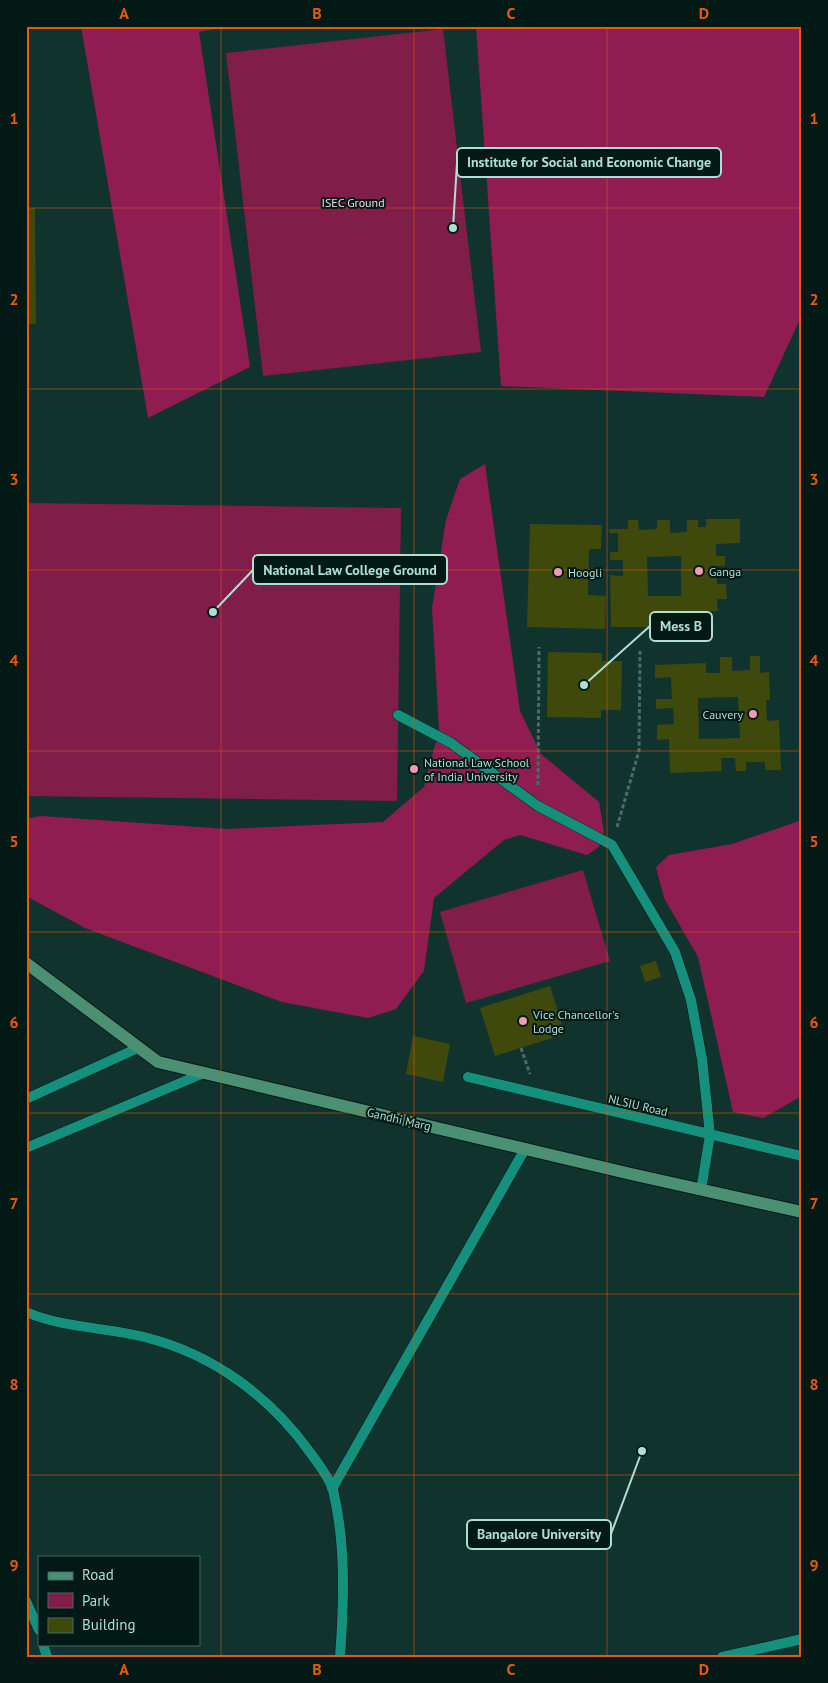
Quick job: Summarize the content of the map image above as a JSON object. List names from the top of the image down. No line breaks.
{"streets":{"main road":["Gandhi Marg"],"lane":["NLSIU Road"]},"parks":["ISEC Ground"],"places":["Institute for Social and Economic Change","Ganga","Hoogli","National Law College Ground","Mess B","Cauvery","National Law School of India University","Vice Chancellor's Lodge","Bangalore University"],"legend":["Road","Park","Building"],"grid":{"columns":["A","B","C","D"],"rows":["1","2","3","4","5","6","7","8","9"]}}
